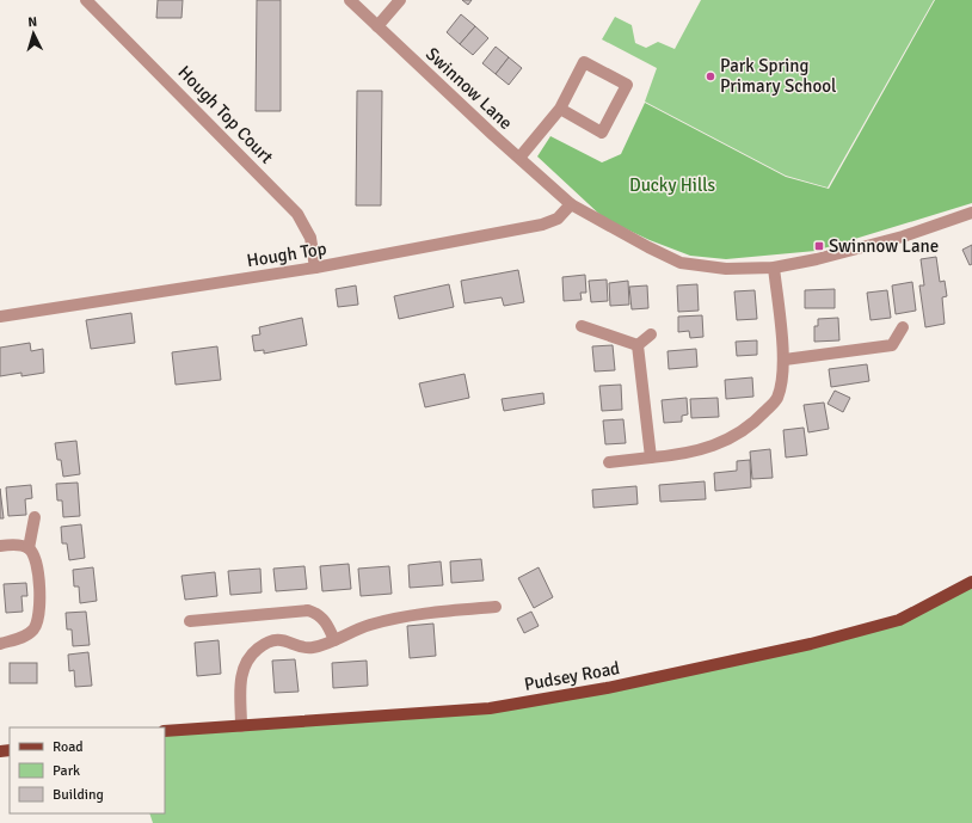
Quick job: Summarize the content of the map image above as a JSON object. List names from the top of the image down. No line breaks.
{"streets":{"main road":["Pudsey Road"],"street":["Swinnow Lane","Hough Top Court","Hough Top"]},"crossings":[["Swinnow Lane","Hough Top"],["Hough Top Court","Hough Top"]],"parks":["Ducky Hills"],"places":{"other":["Park Spring Primary School"],"transit":["Swinnow Lane"]},"legend":["Road","Park","Building"],"north":"top"}
